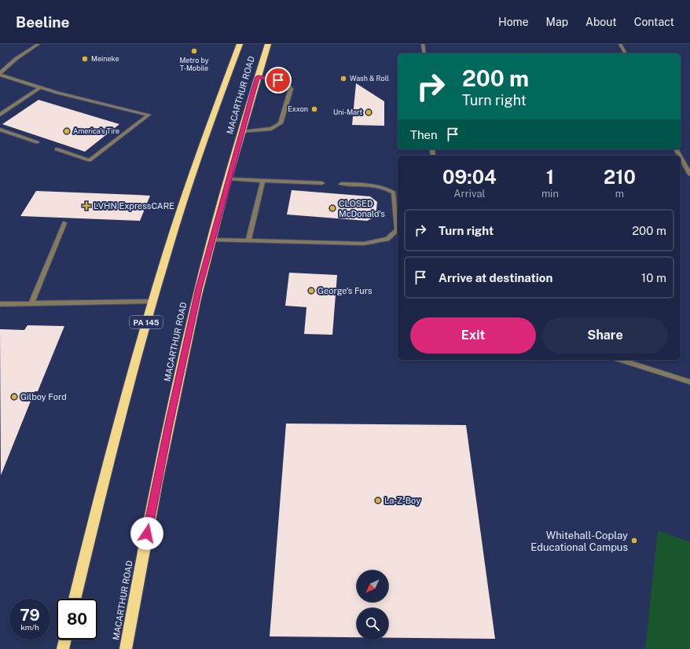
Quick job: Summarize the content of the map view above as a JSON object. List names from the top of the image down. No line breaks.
{"streets":{"highway":["MACARTHUR ROAD","PA 145"]},"places":{"other":["Metro by T-Mobile","Meineke","Wash & Roll","Exxon","Uni-Mart","America’s Tire","CLOSED McDonald's","George's Furs","Gilboy Ford","La-Z-Boy","Whitehall-Coplay Educational Campus"],"health":["LVHN ExpressCARE"]},"north":"bottom left","page":{"header":"Beeline","nav":["Home","Map","About","Contact"],"turn":["200 m","Turn right"],"then":"Then","eta":["09:04","Arrival","1","min","210","m"],"list":[{"name":"Turn right","value":"200 m"},{"name":"Arrive at destination","value":"10 m"}],"buttons":["Exit","Share"],"speed":"79 km/h","limit":"80"}}
